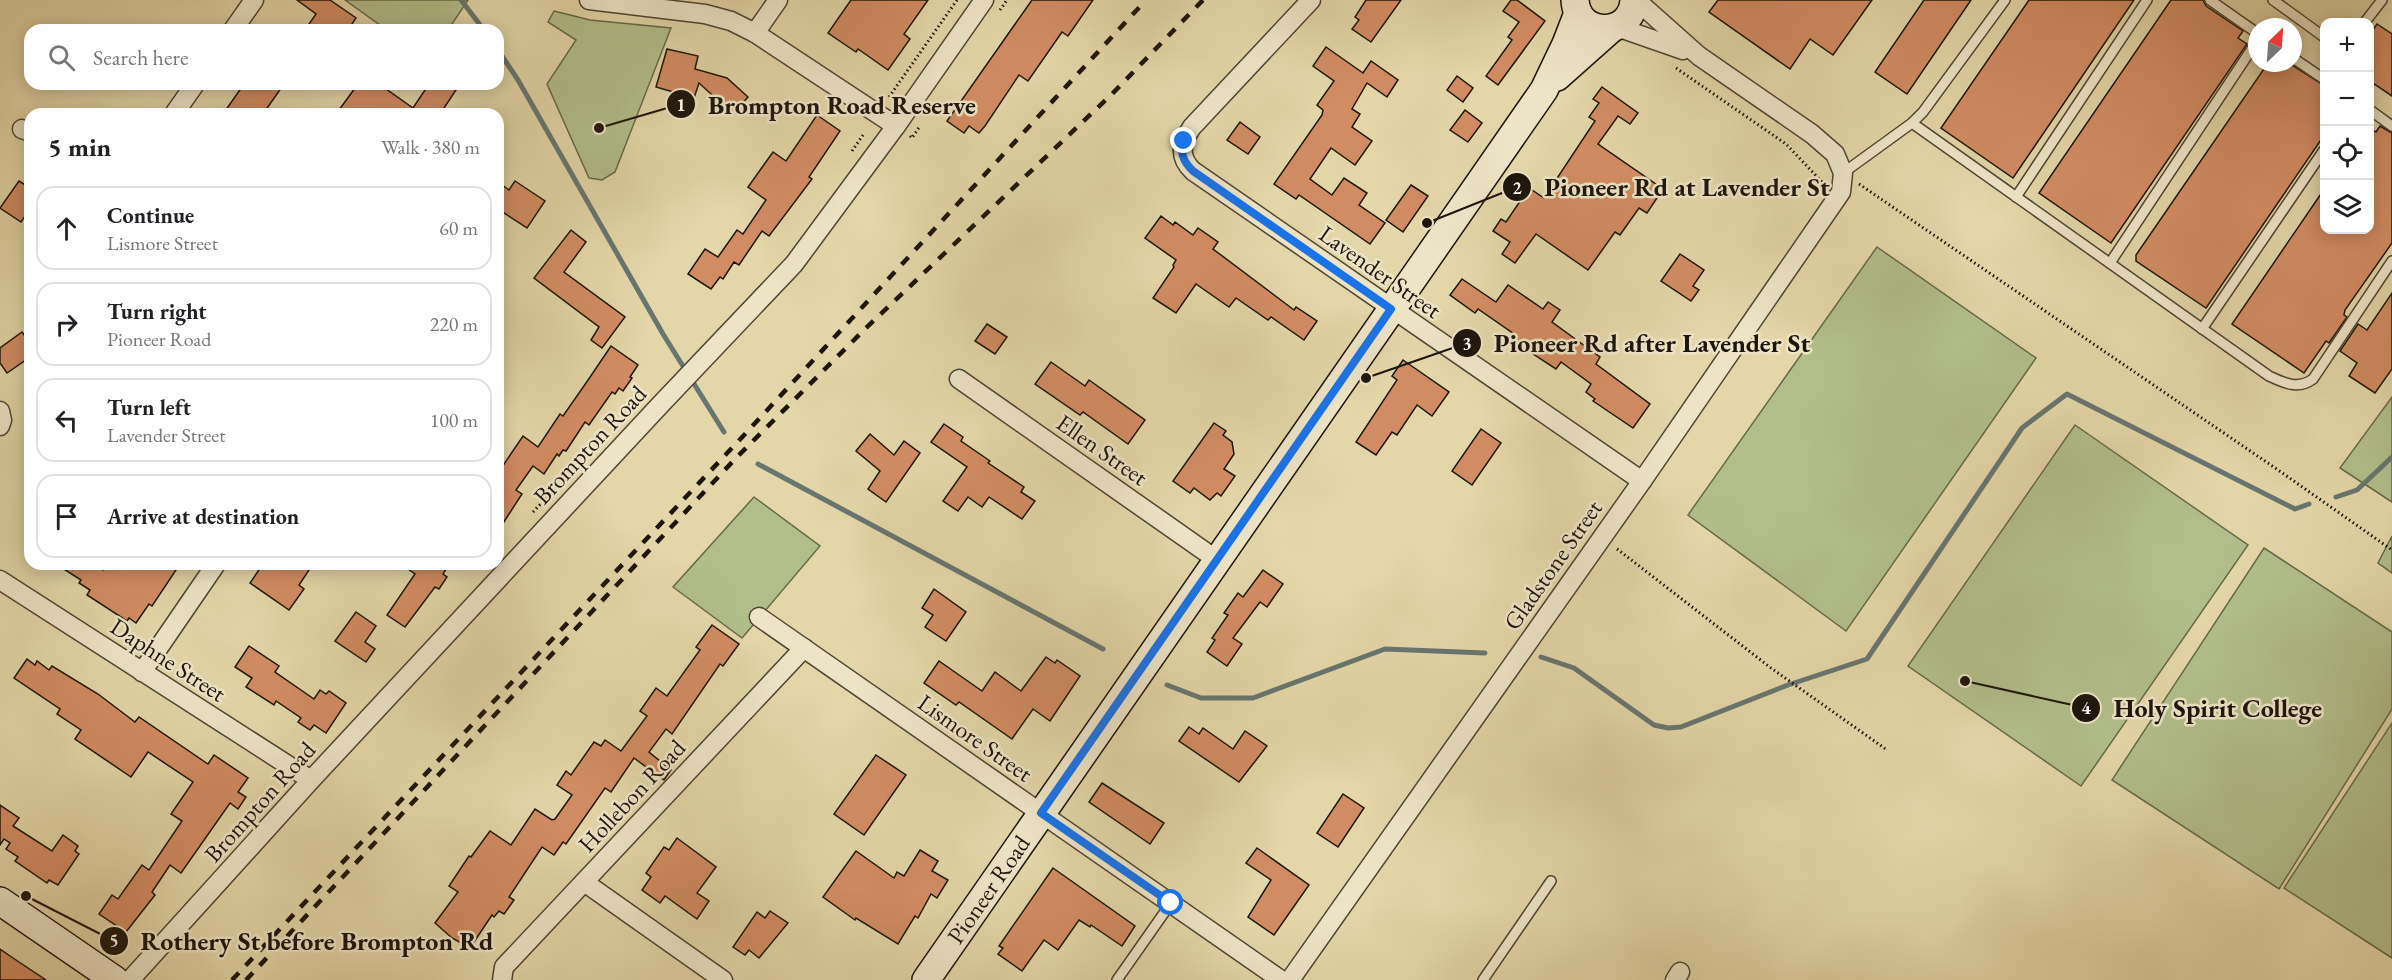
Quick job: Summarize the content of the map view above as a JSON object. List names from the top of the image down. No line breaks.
{"streets":{"main road":["Pioneer Road"],"street":["Lavender Street","Brompton Road","Ellen Street","Gladstone Street","Daphne Street","Lismore Street","Hollebon Road"]},"crossings":[["Lavender Street","Gladstone Street"],["Lavender Street","Pioneer Road"],["Brompton Road","Daphne Street"],["Ellen Street","Pioneer Road"],["Lismore Street","Hollebon Road"],["Lismore Street","Pioneer Road"]],"places":["Brompton Road Reserve","Pioneer Rd at Lavender St","Pioneer Rd after Lavender St","Holy Spirit College","Rothery St before Brompton Rd"],"north":"top right","page":{"map_buttons":["+","−"],"search":"Search here","heading":["5 min","Walk · 380 m"],"list":[["Continue","Lismore Street","60 m"],["Turn right","Pioneer Road","220 m"],["Turn left","Lavender Street","100 m"],"Arrive at destination"]}}
